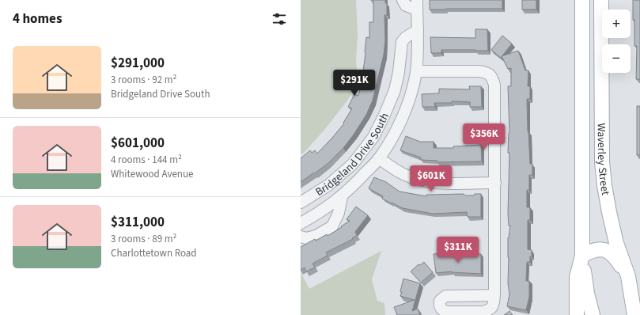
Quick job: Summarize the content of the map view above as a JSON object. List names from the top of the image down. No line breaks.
{"streets":{"main road":["Waverley Street"],"street":["Bridgeland Drive South"]},"page":{"heading":"4 homes","map_buttons":["+","−"],"list":[{"name":"$291,000","note":"3 rooms · 92 m² · Bridgeland Drive South"},{"name":"$601,000","note":"4 rooms · 144 m² · Whitewood Avenue"},{"name":"$311,000","note":"3 rooms · 89 m² · Charlottetown Road"}],"price":["$291K","$356K","$601K","$311K"]}}
